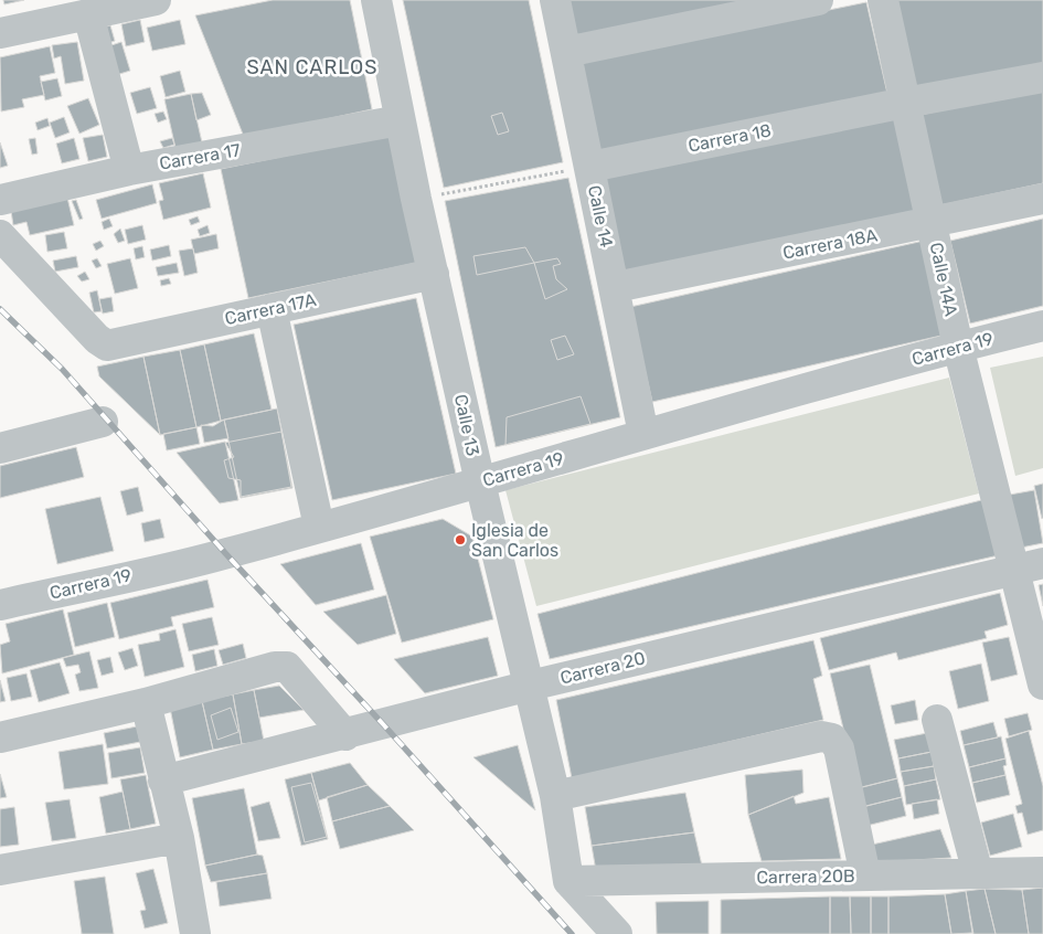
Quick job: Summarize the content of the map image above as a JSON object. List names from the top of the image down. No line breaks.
{"streets":{"street":["Carrera 18","Carrera 17","Calle 14","Carrera 18A","Calle 14A","Carrera 17A","Carrera 19","Calle 13","Carrera 20","Carrera 20B"]},"crossings":[["Carrera 18","Calle 14"],["Carrera 18","Calle 14A"],["Carrera 17","Calle 13"],["Calle 14","Carrera 18A"],["Calle 14","Carrera 19"],["Carrera 18A","Calle 14A"],["Calle 14A","Carrera 19"],["Calle 14A","Carrera 20"],["Carrera 17A","Calle 13"],["Carrera 19","Calle 13"],["Calle 13","Carrera 20"],["Calle 13","Carrera 20B"]],"districts":["SAN CARLOS"],"places":["Iglesia de San Carlos"]}
